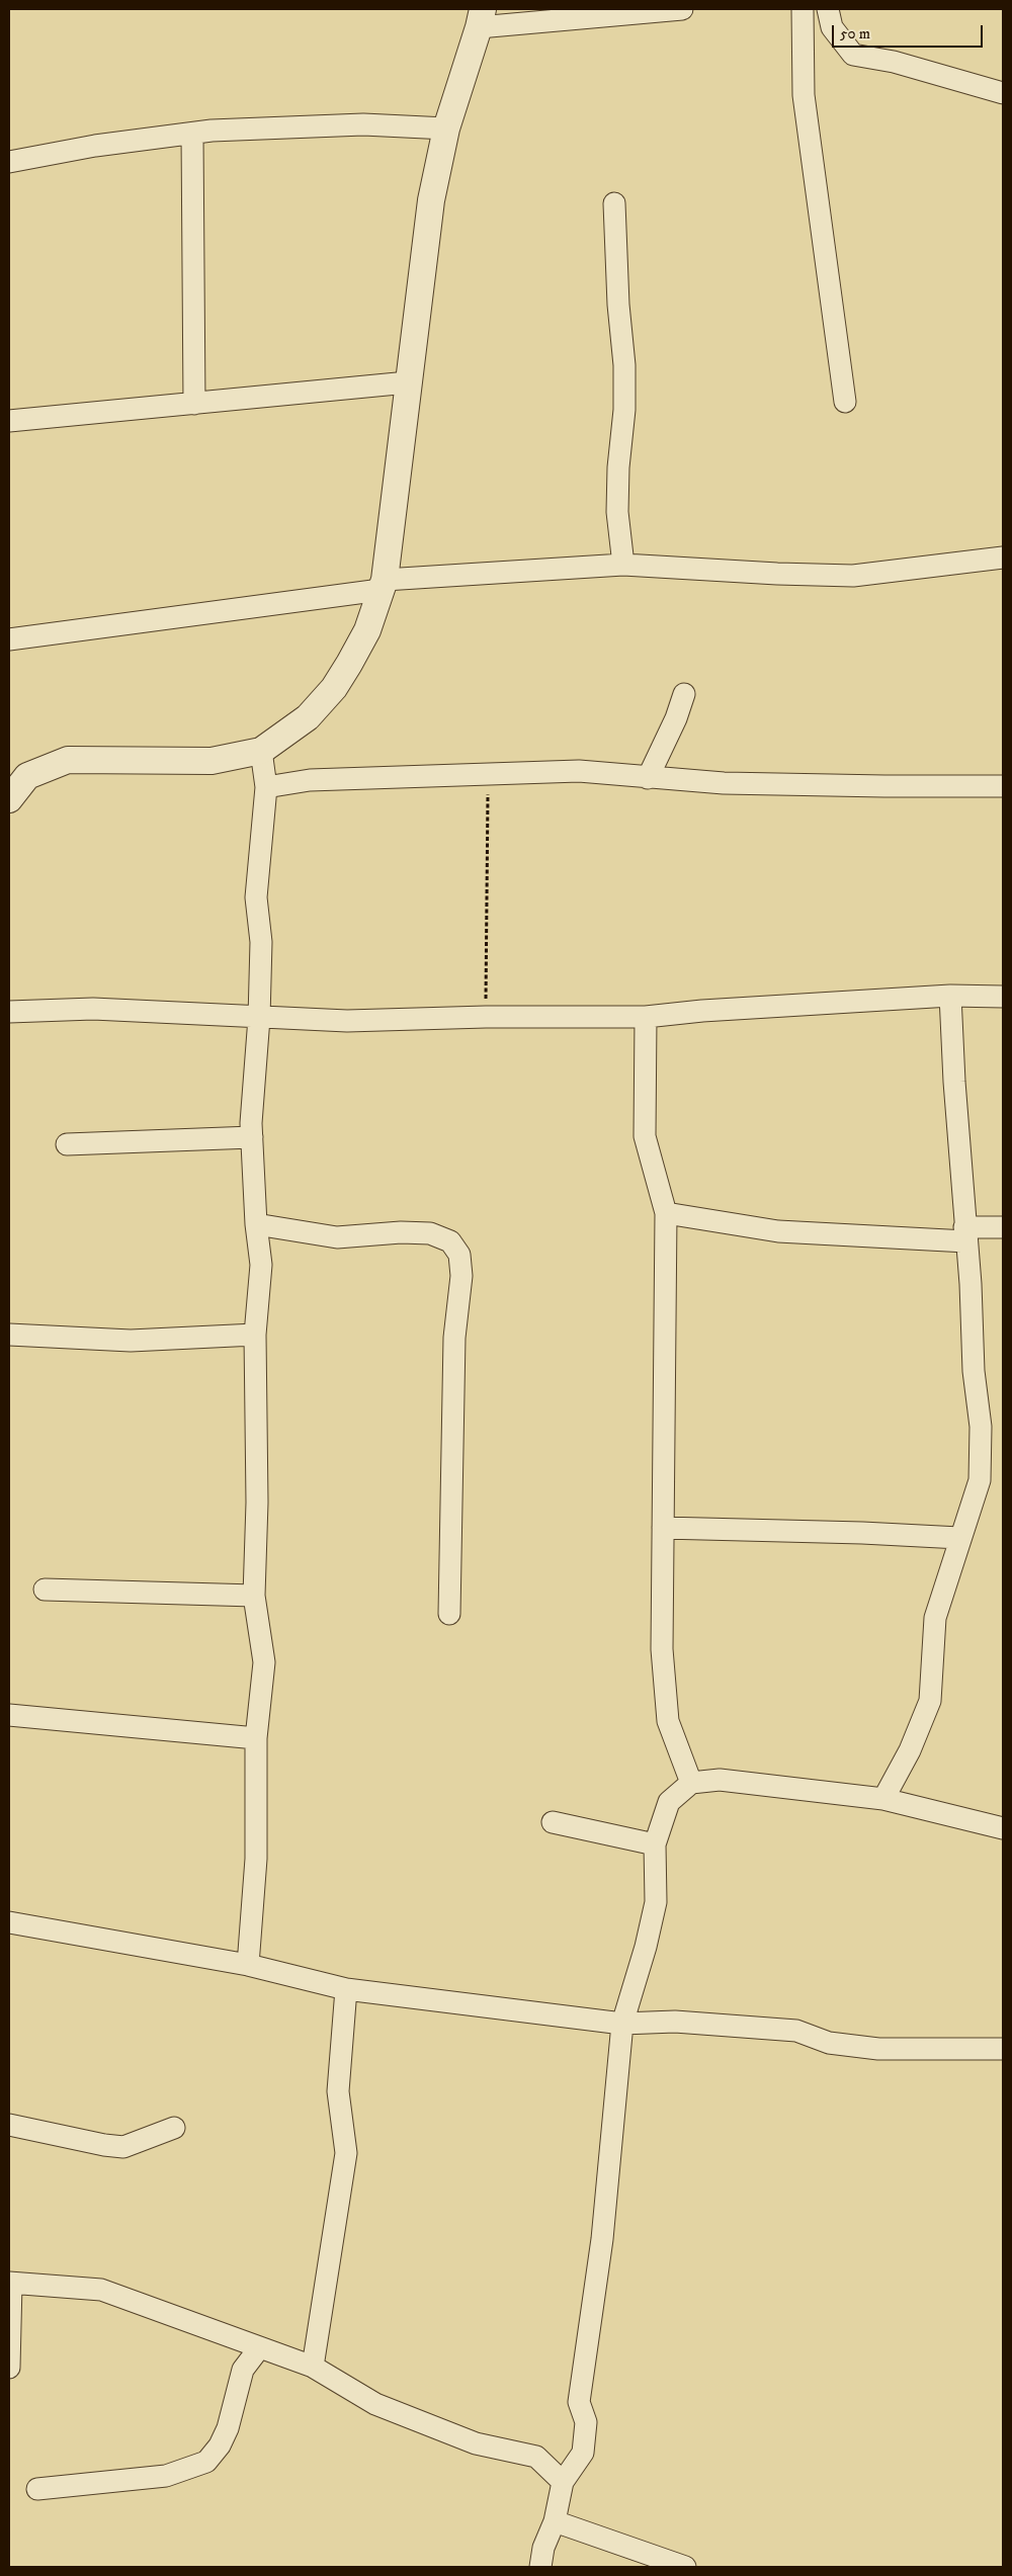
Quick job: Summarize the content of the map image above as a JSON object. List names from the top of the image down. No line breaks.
{"scale_bar":"50 m"}
